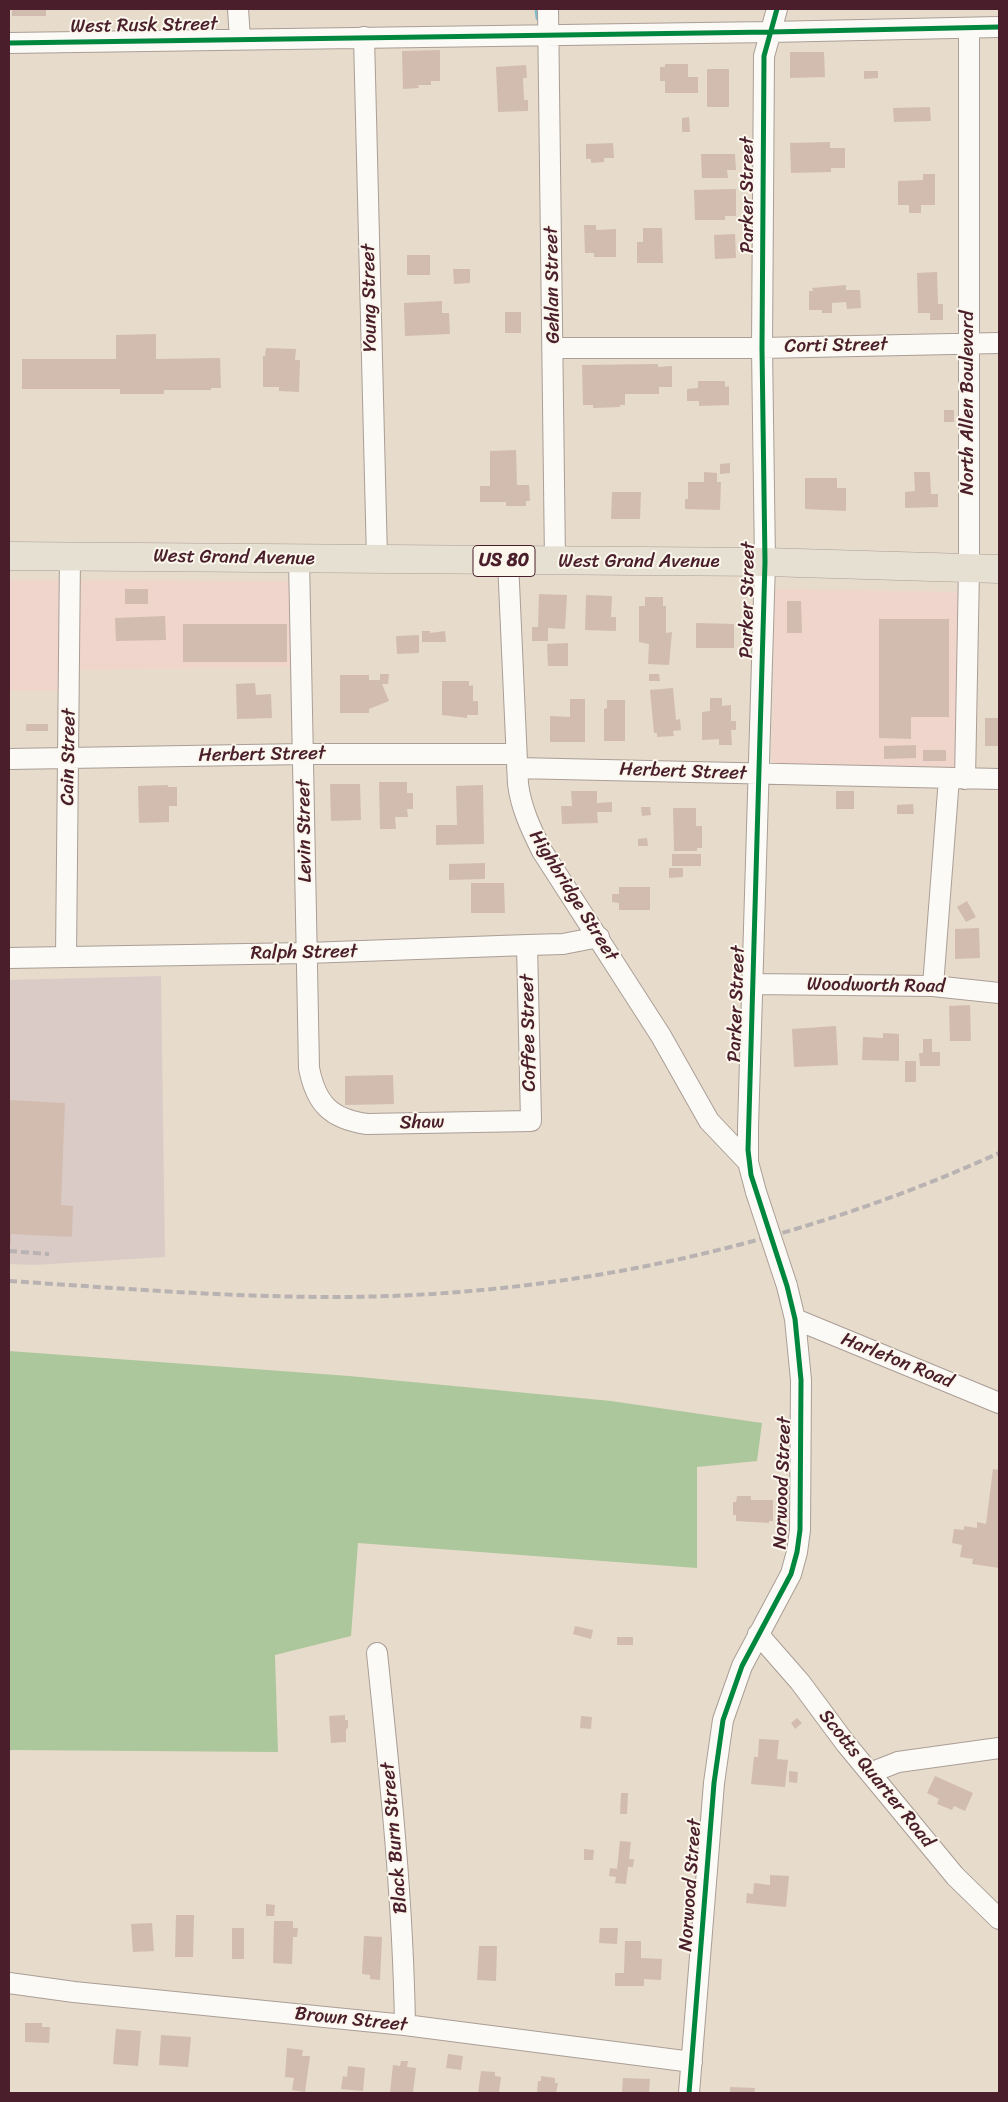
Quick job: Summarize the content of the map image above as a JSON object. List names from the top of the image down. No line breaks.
{"streets":{"highway":["West Grand Avenue","US 80"],"street":["West Rusk Street","Parker Street","Gehlan Street","Young Street","Corti Street","North Allen Boulevard","Herbert Street","Cain Street","Levin Street","Highbridge Street","Ralph Street","Woodworth Road","Coffee Street","Shaw","Harleton Road","Norwood Street","Scotts Quarter Road","Black Burn Street","Brown Street"]},"crossings":[["West Rusk Street","Parker Street"],["West Rusk Street","Gehlan Street"],["West Rusk Street","Young Street"],["West Rusk Street","North Allen Boulevard"],["Parker Street","Corti Street"],["Parker Street","West Grand Avenue"],["Parker Street","Herbert Street"],["Parker Street","Highbridge Street"],["Parker Street","Woodworth Road"],["Parker Street","Norwood Street"],["Gehlan Street","Corti Street"],["Gehlan Street","West Grand Avenue"],["Young Street","West Grand Avenue"],["Corti Street","North Allen Boulevard"],["North Allen Boulevard","West Grand Avenue"],["North Allen Boulevard","Herbert Street"],["North Allen Boulevard","Woodworth Road"],["West Grand Avenue","Cain Street"],["West Grand Avenue","Levin Street"],["West Grand Avenue","Highbridge Street"],["Herbert Street","Cain Street"],["Herbert Street","Levin Street"],["Herbert Street","Highbridge Street"],["Cain Street","Ralph Street"],["Levin Street","Ralph Street"],["Levin Street","Shaw"],["Highbridge Street","Ralph Street"],["Ralph Street","Coffee Street"],["Coffee Street","Shaw"],["Harleton Road","Norwood Street"],["Norwood Street","Scotts Quarter Road"],["Norwood Street","Brown Street"],["Black Burn Street","Brown Street"]]}
